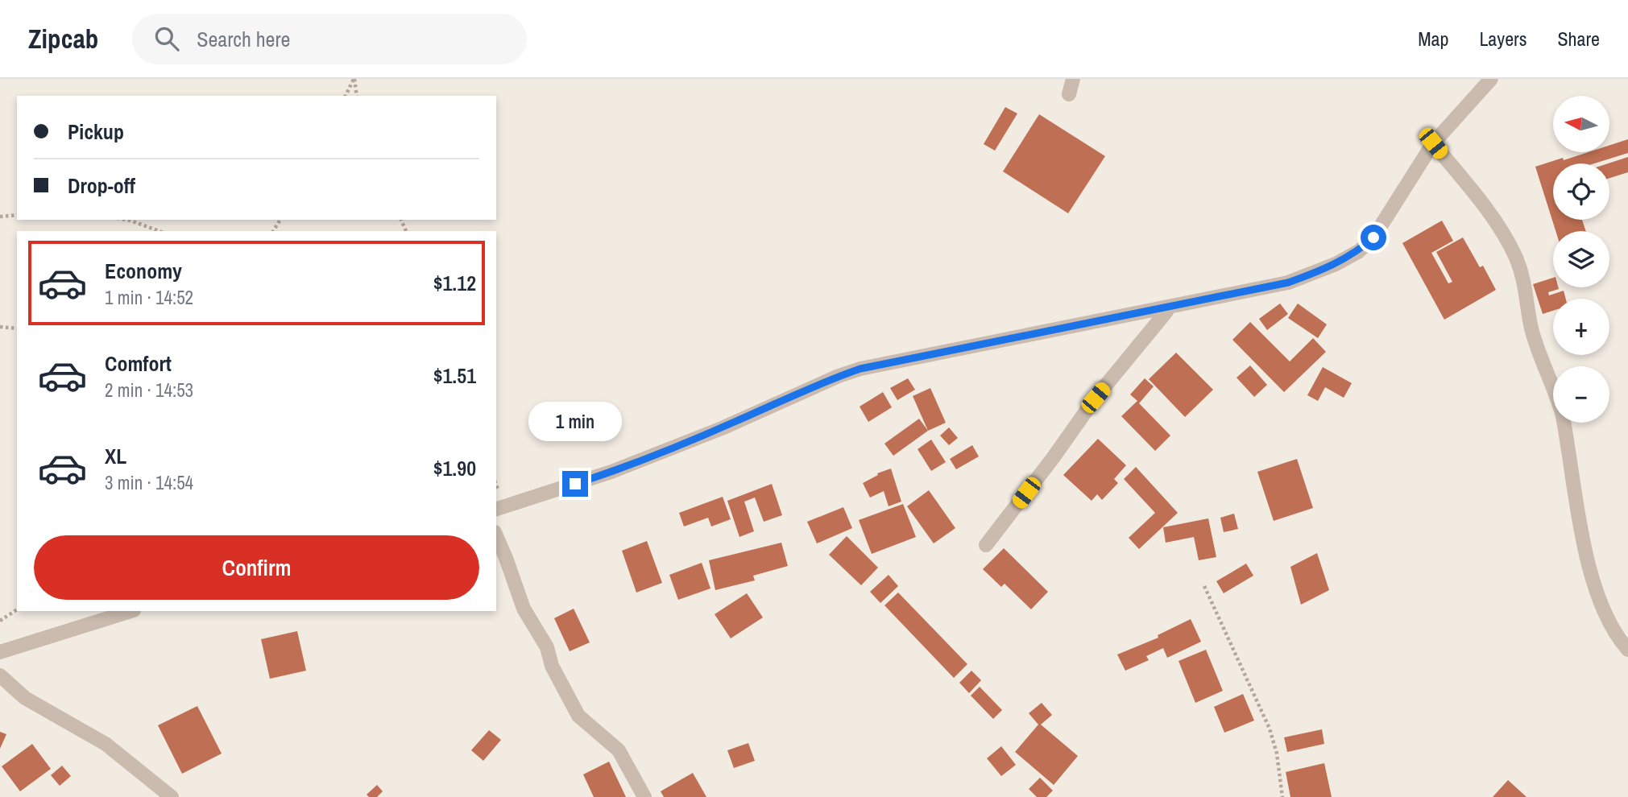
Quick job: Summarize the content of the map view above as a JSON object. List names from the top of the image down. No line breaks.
{"north":"left","page":{"header":"Zipcab","search":"Search here","nav":["Map","Layers","Share"],"map_buttons":["+","−"],"banner":["Pickup","Drop-off"],"list":[{"name":"Economy","note":"1 min · 14:52","value":"$1.12"},{"name":"Comfort","note":"2 min · 14:53","value":"$1.51"},{"name":"XL","note":"3 min · 14:54","value":"$1.90"}],"bubble":"1 min","buttons":"Confirm"}}
